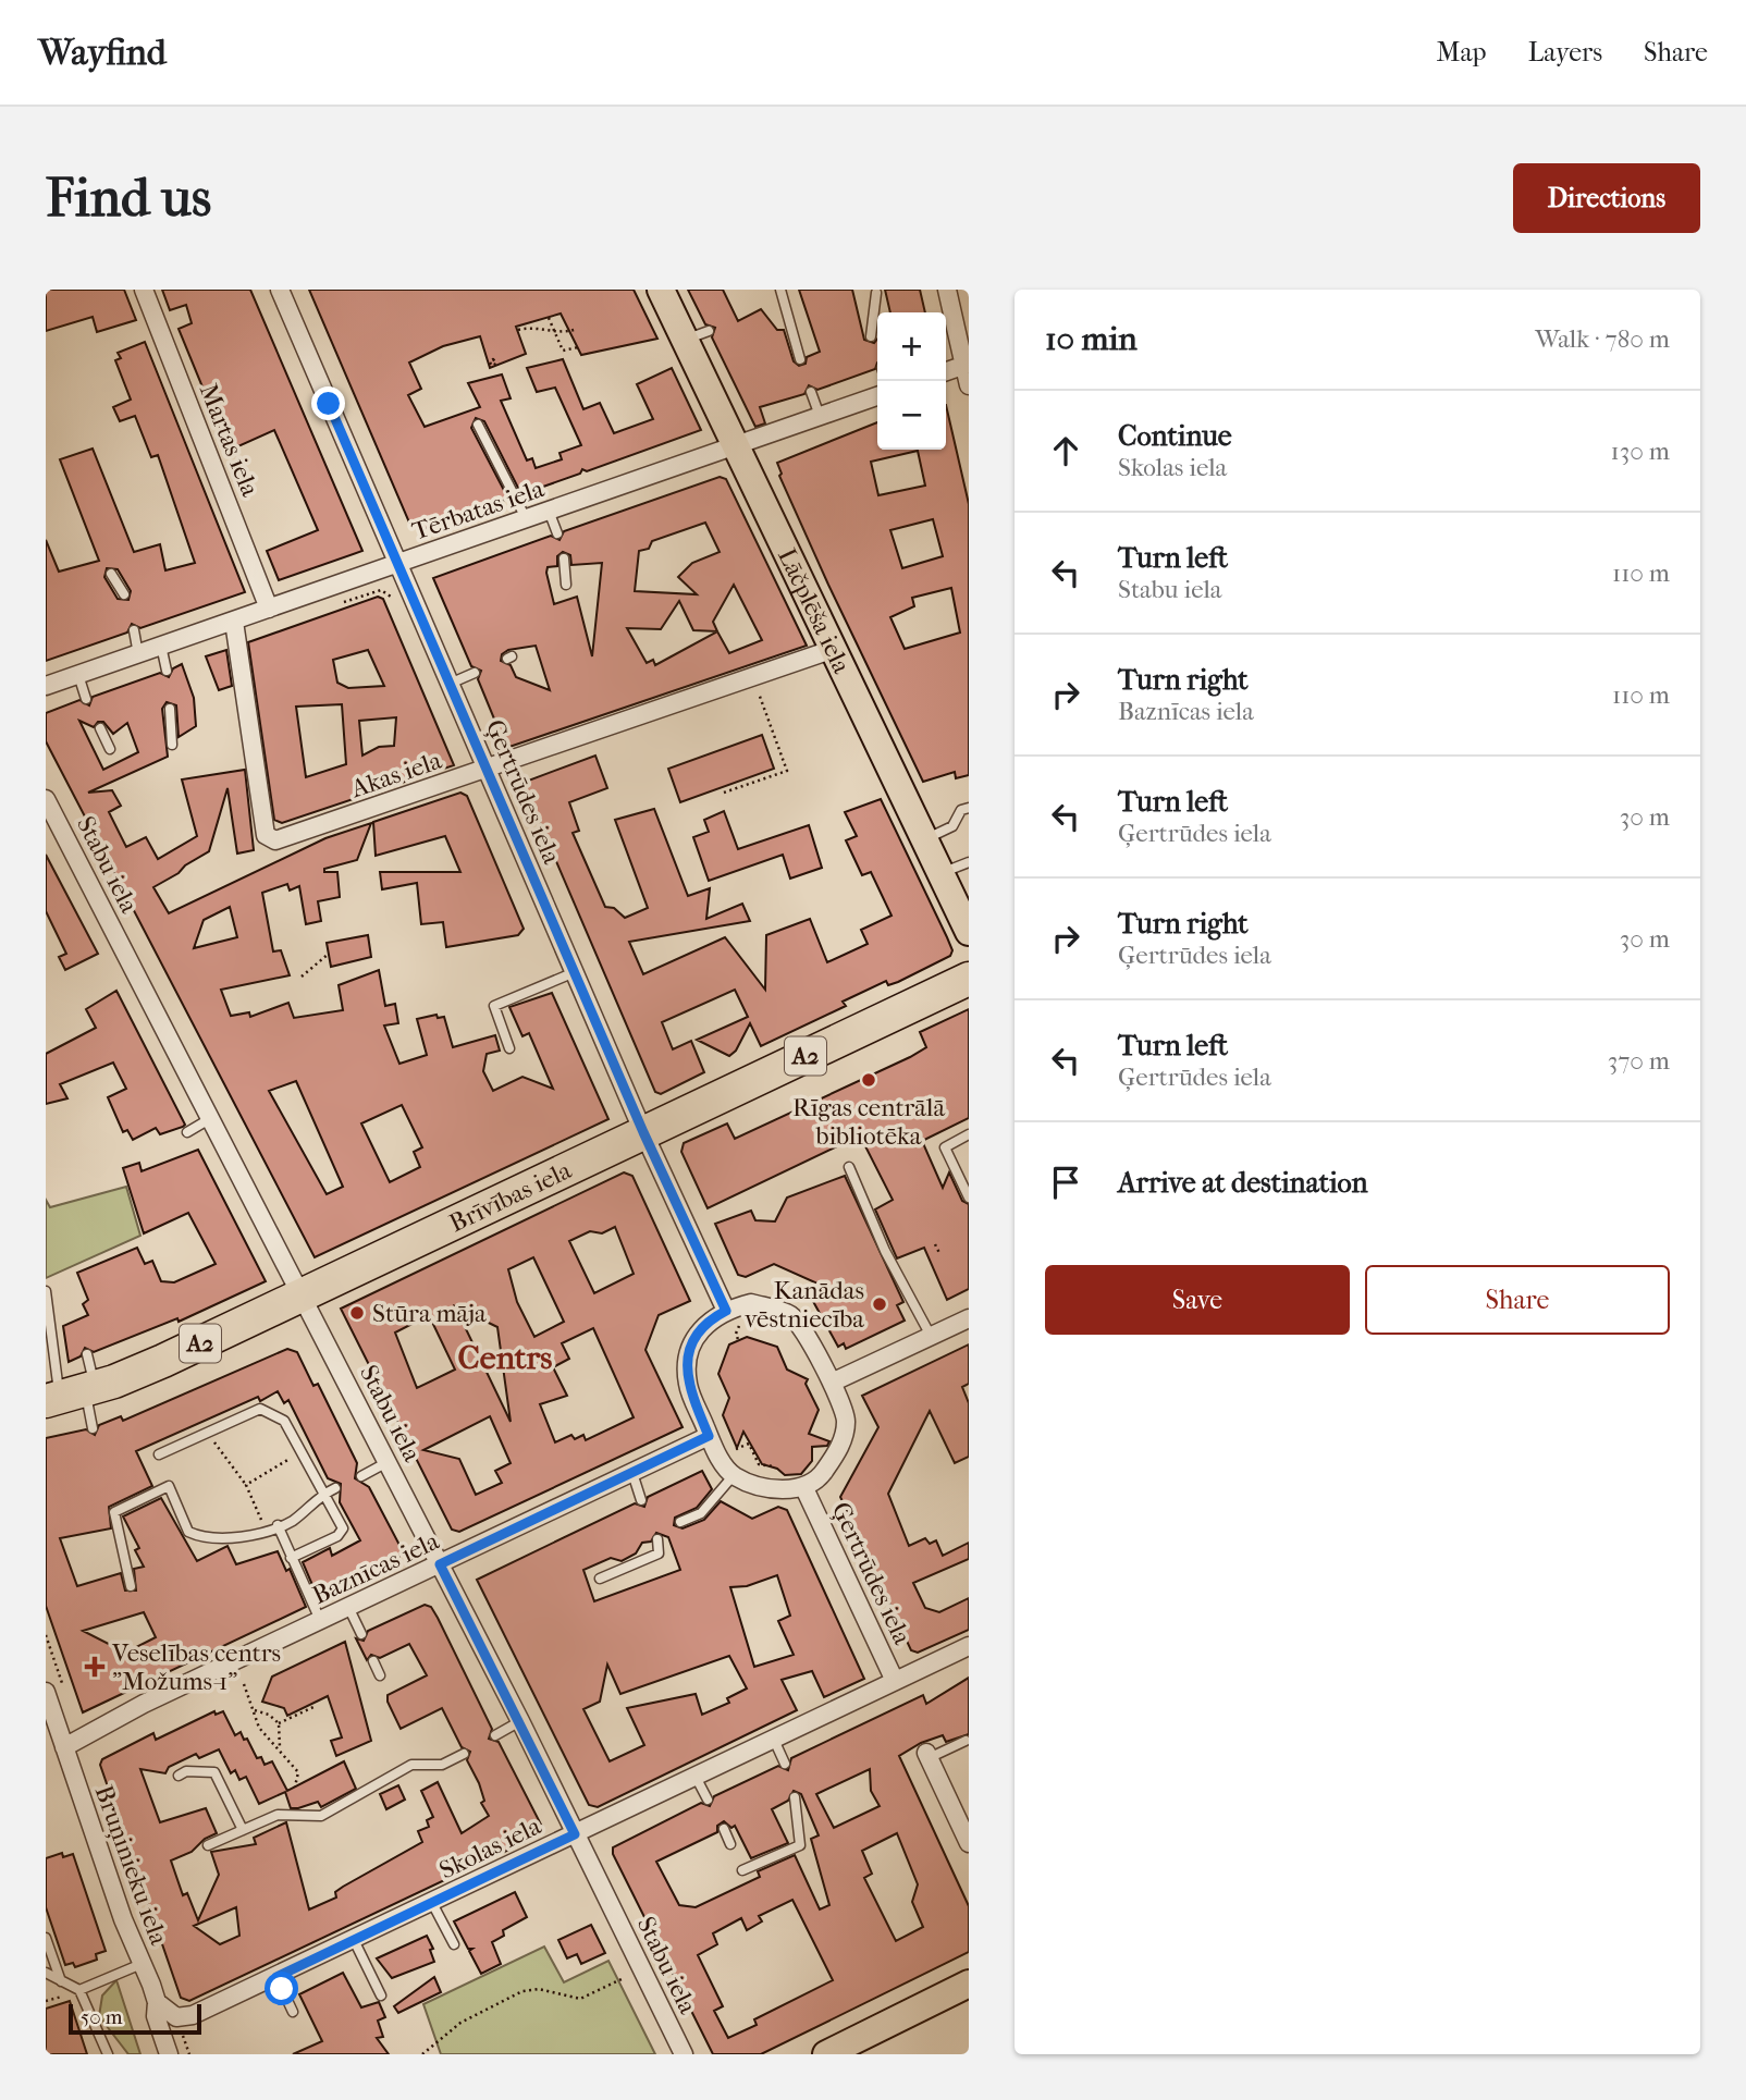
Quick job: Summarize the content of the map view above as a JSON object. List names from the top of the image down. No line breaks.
{"streets":{"highway":["A2","Brīvības iela"],"main road":["Lāčplēša iela"],"street":["Martas iela","Tērbatas iela","Akas iela","Ģertrūdes iela","Stabu iela","Baznīcas iela","Skolas iela","Bruņinieku iela"]},"crossings":[["Martas iela","Tērbatas iela"],["Tērbatas iela","Lāčplēša iela"],["Tērbatas iela","Akas iela"],["Tērbatas iela","Ģertrūdes iela"],["Lāčplēša iela","Akas iela"],["Akas iela","Ģertrūdes iela"],["Ģertrūdes iela","Brīvības iela"],["Ģertrūdes iela","Baznīcas iela"],["Ģertrūdes iela","Skolas iela"],["Stabu iela","Brīvības iela"],["Stabu iela","Baznīcas iela"],["Stabu iela","Skolas iela"],["Baznīcas iela","Bruņinieku iela"],["Skolas iela","Bruņinieku iela"]],"districts":["Centrs"],"places":{"other":["Rīgas centrālā bibliotēka","Kanādas vēstniecība","Stūra māja"],"health":["Veselības centrs \"Možums-1\""]},"scale_bar":"50 m","page":{"header":"Wayfind","nav":["Map","Layers","Share"],"buttons":["Directions",["Save","Share"]],"title":"Find us","heading":["10 min","Walk · 780 m"],"map_buttons":["+","−"],"list":[["Continue","Skolas iela","130 m"],["Turn left","Stabu iela","110 m"],["Turn right","Baznīcas iela","110 m"],["Turn left","Ģertrūdes iela","30 m"],["Turn right","Ģertrūdes iela","30 m"],["Turn left","Ģertrūdes iela","370 m"],"Arrive at destination"],"scale":"50 m"}}
